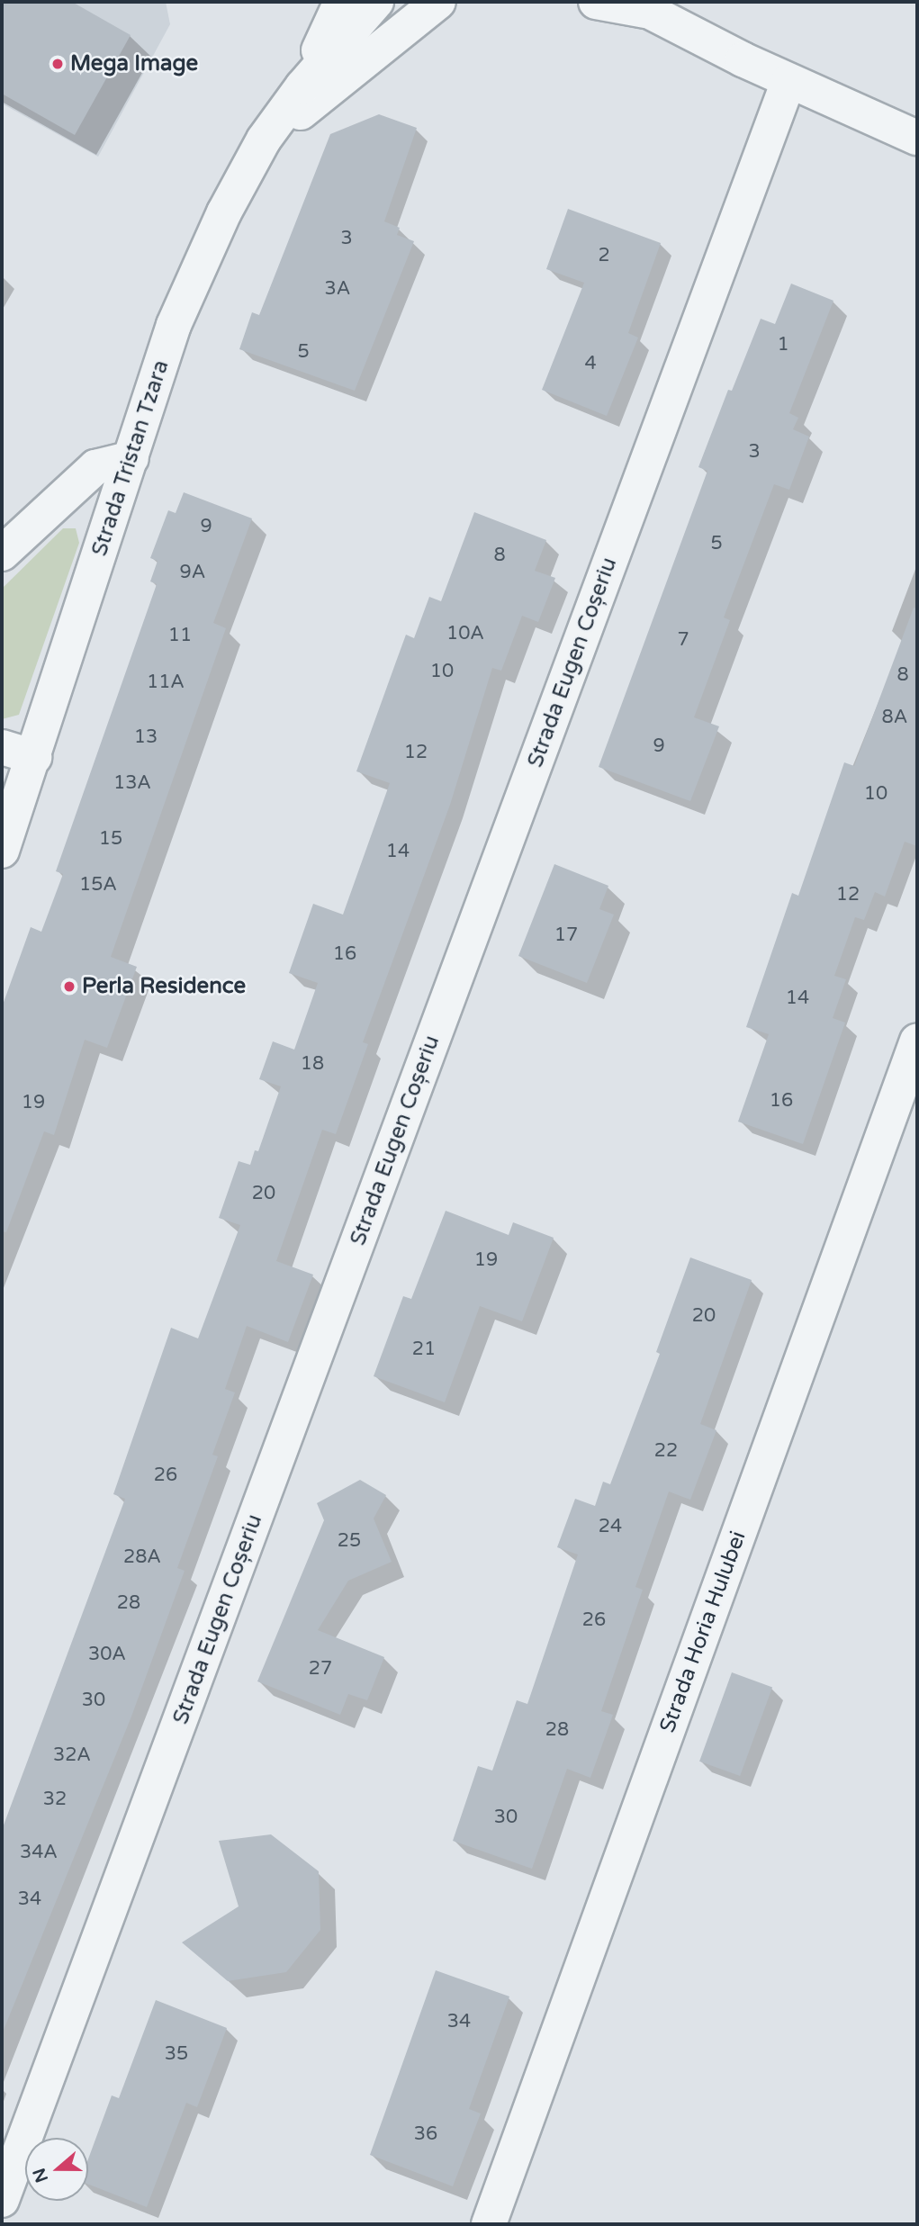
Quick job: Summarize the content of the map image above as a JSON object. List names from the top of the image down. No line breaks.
{"streets":{"street":["Strada Tristan Tzara","Strada Eugen Coșeriu","Strada Horia Hulubei"]},"places":["Mega Image","Perla Residence"],"house_numbers":["3","2","3A","1","5","4","3","9","5","8","9A","10A","11","7","10","8","11A","8A","13","9","12","13A","10","15","14","15A","12","17","16","14","18","16","19","20","19","20","21","22","26","24","25","28A","28","26","30A","27","30","28","32A","32","30","34A","34","34","35","36"],"north":"left"}
